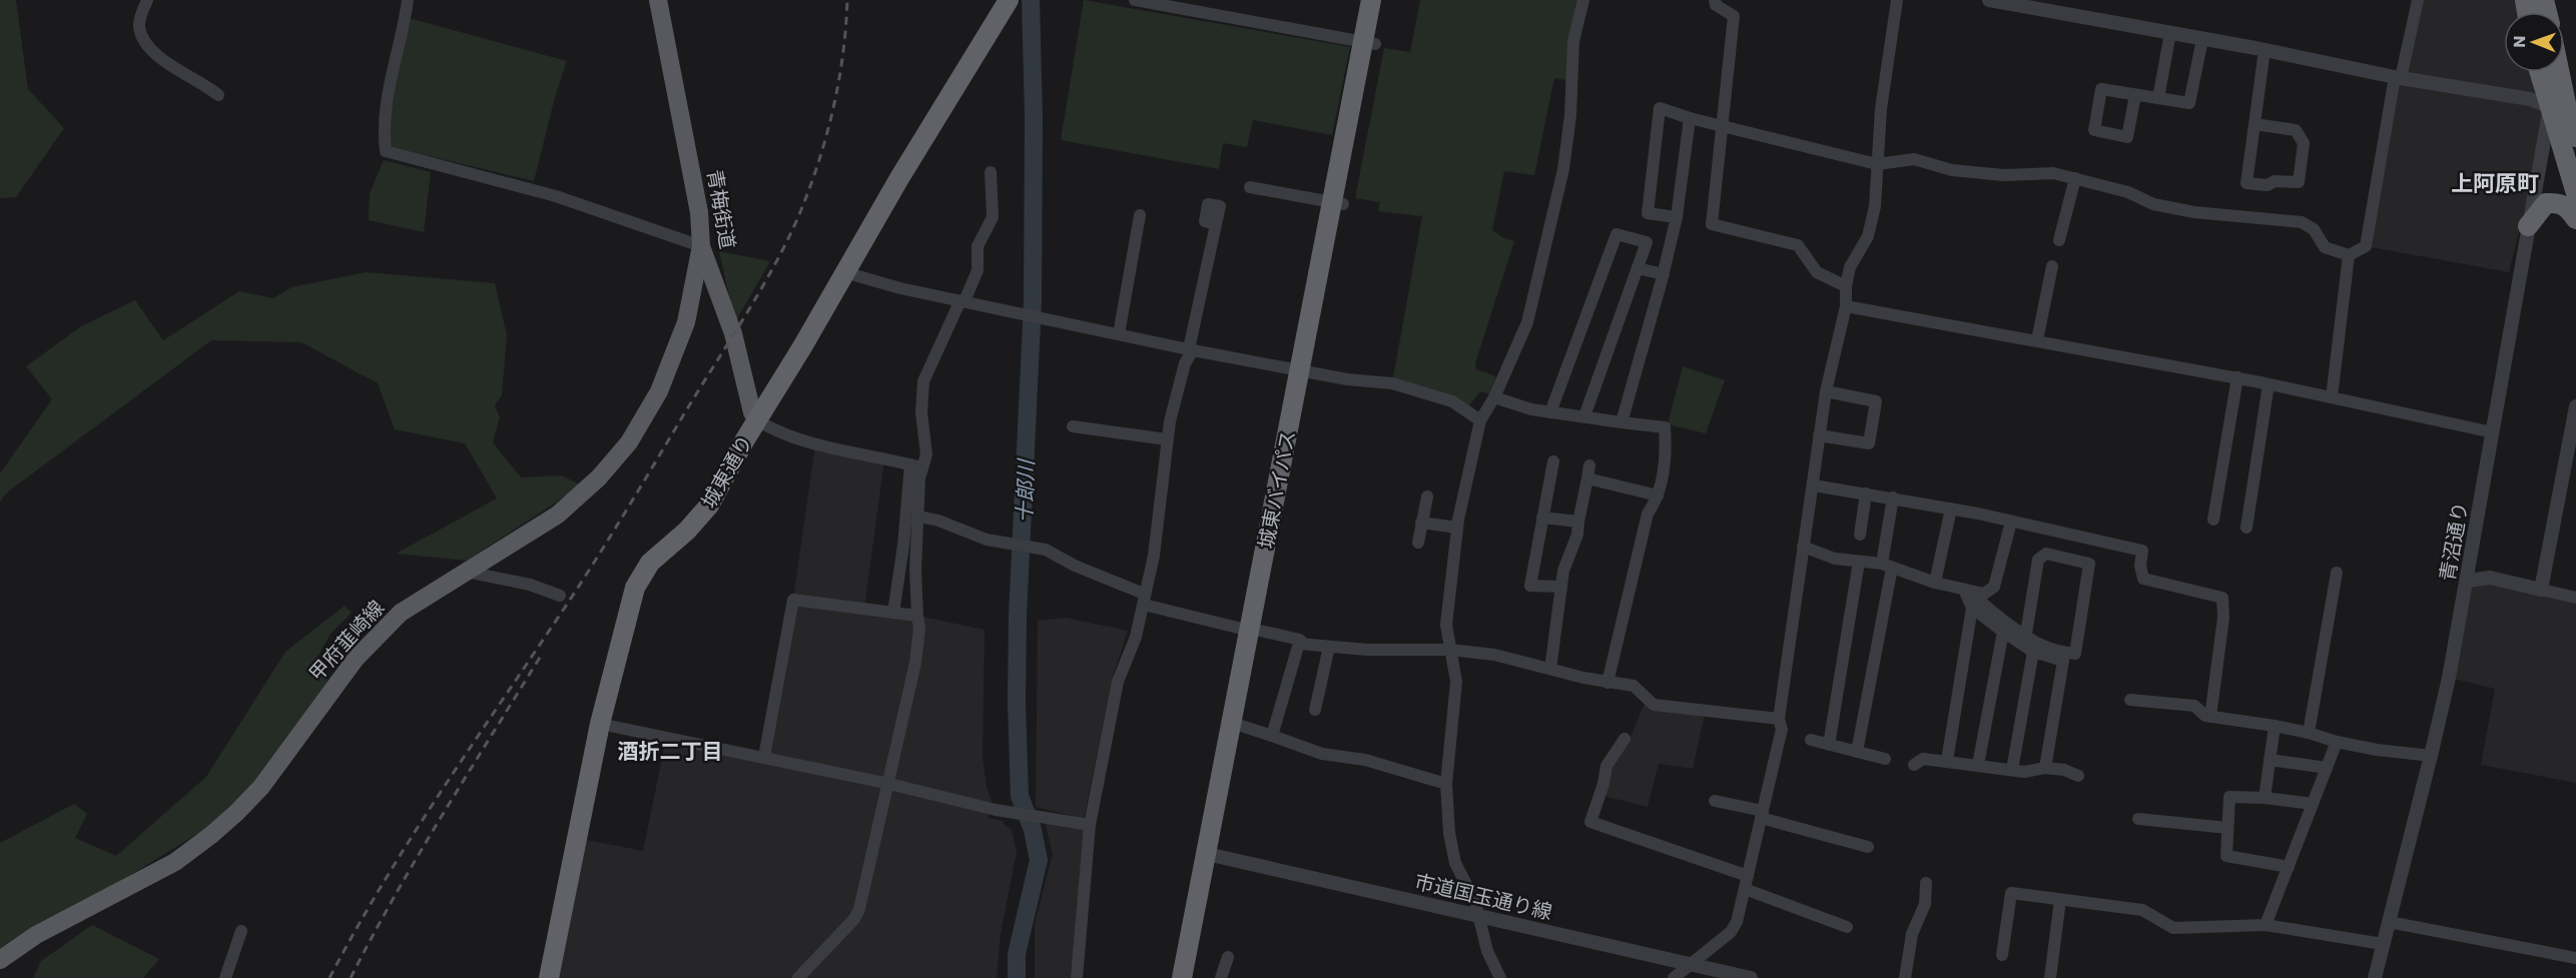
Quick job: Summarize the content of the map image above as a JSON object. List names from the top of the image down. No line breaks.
{"streets":{"highway":["城東通り","城東バイパス"],"main road":["青梅街道","甲府韮崎線"],"street":["青沼通り","市道国玉通り線"]},"crossings":[["青梅街道","城東通り"],["青梅街道","甲府韮崎線"],["城東バイパス","市道国玉通り線"]],"districts":["上阿原町","酒折二丁目"],"water":["十郎川"],"north":"left"}
